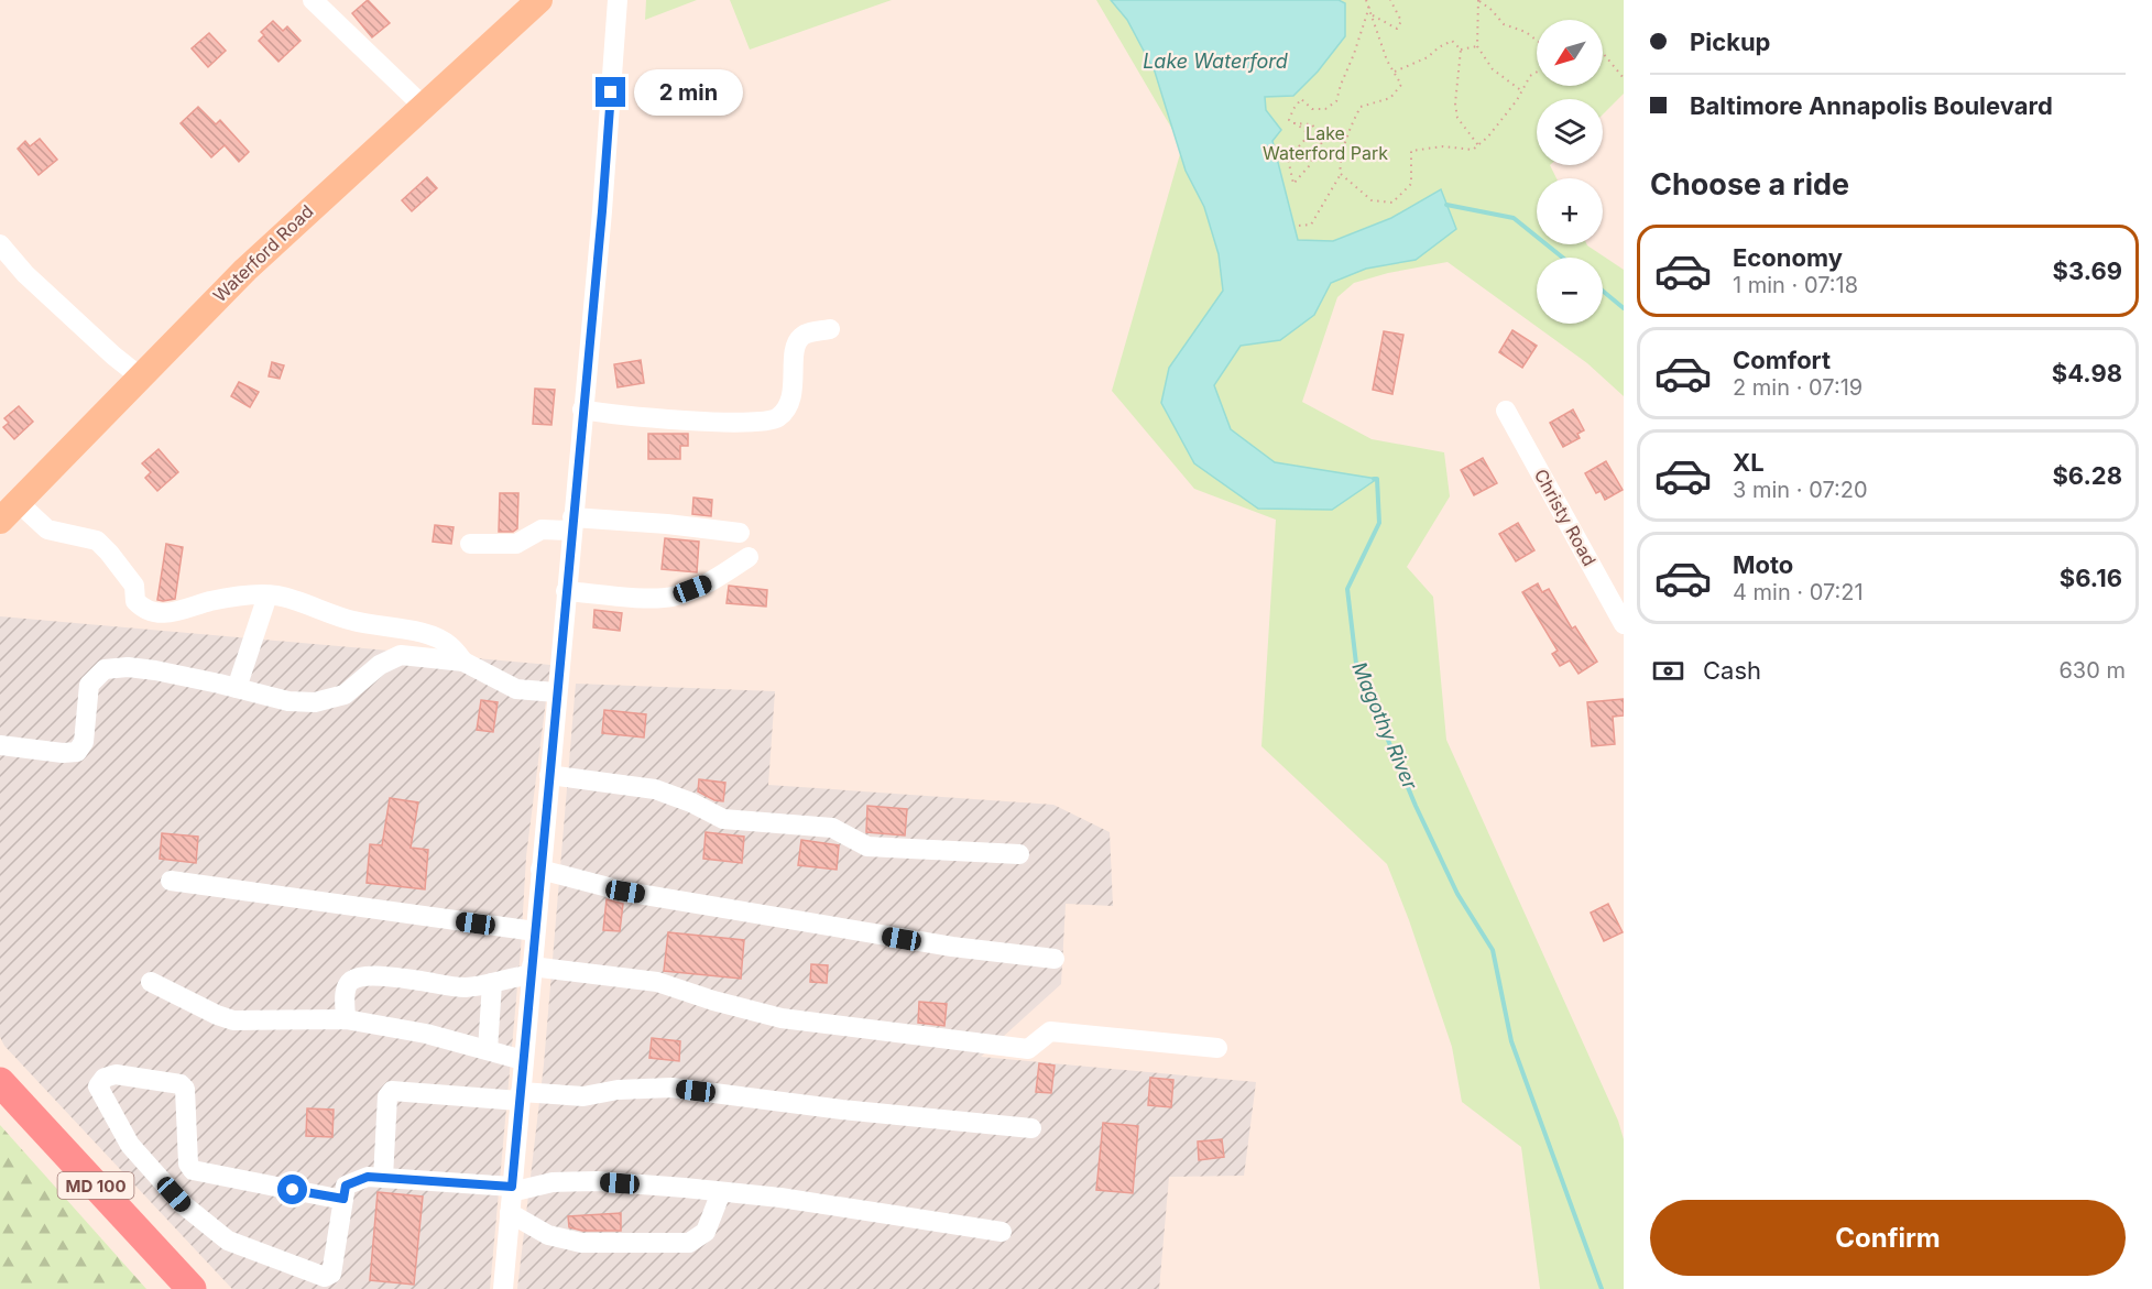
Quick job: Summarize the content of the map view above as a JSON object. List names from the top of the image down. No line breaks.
{"streets":{"highway":["MD 100"],"main road":["Waterford Road"],"street":["Christy Road"]},"water":["Lake Waterford","Magothy River"],"parks":["Lake Waterford Park"],"north":"bottom left","page":{"banner":["Pickup","Baltimore Annapolis Boulevard"],"map_buttons":["+","−"],"bubble":"2 min","heading":"Choose a ride","list":[{"name":"Economy","note":"1 min · 07:18","value":"$3.69"},{"name":"Comfort","note":"2 min · 07:19","value":"$4.98"},{"name":"XL","note":"3 min · 07:20","value":"$6.28"},{"name":"Moto","note":"4 min · 07:21","value":"$6.16"}],"pay":["Cash","630 m"],"buttons":"Confirm"}}
